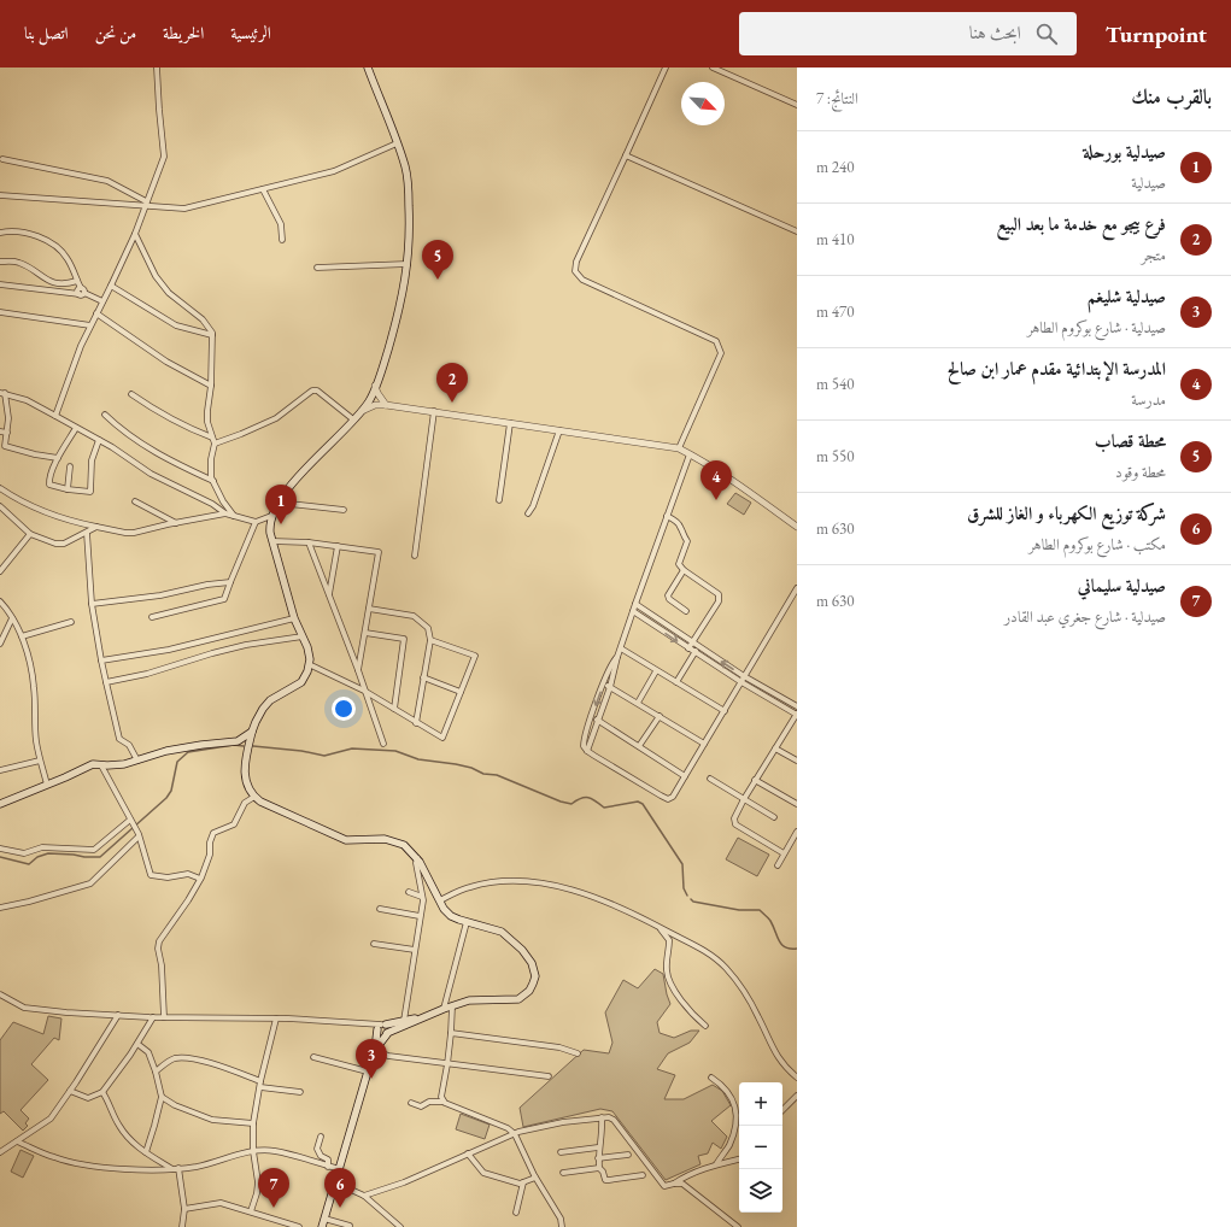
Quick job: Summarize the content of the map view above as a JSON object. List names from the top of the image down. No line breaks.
{"north":"bottom right","page":{"header":"Turnpoint","search":"ابحث هنا","nav":["الرئيسية","الخريطة","من نحن","اتصل بنا"],"heading":["بالقرب منك","النتائج: 7"],"list":[{"mark":"1","name":"صيدلية بورحلة","note":"صيدلية","value":"240 m"},{"mark":"2","name":"فرع بيجو مع خدمة ما بعد البيع","note":"متجر","value":"410 m"},{"mark":"3","name":"صيدلية شليغم","note":"صيدلية · شارع بوكروم الطاهر","value":"470 m"},{"mark":"4","name":"المدرسة الإبتدائية مقدم عمار ابن صالح","note":"مدرسة","value":"540 m"},{"mark":"5","name":"محطة قصاب","note":"محطة وقود","value":"550 m"},{"mark":"6","name":"شركة توزيع الكهرباء و الغاز للشرق","note":"مكتب · شارع بوكروم الطاهر","value":"630 m"},{"mark":"7","name":"صيدلية سليماني","note":"صيدلية · شارع جغري عبد القادر","value":"630 m"}],"pins":["5","2","4","1","3","6","7"],"map_buttons":["+","−"]}}
